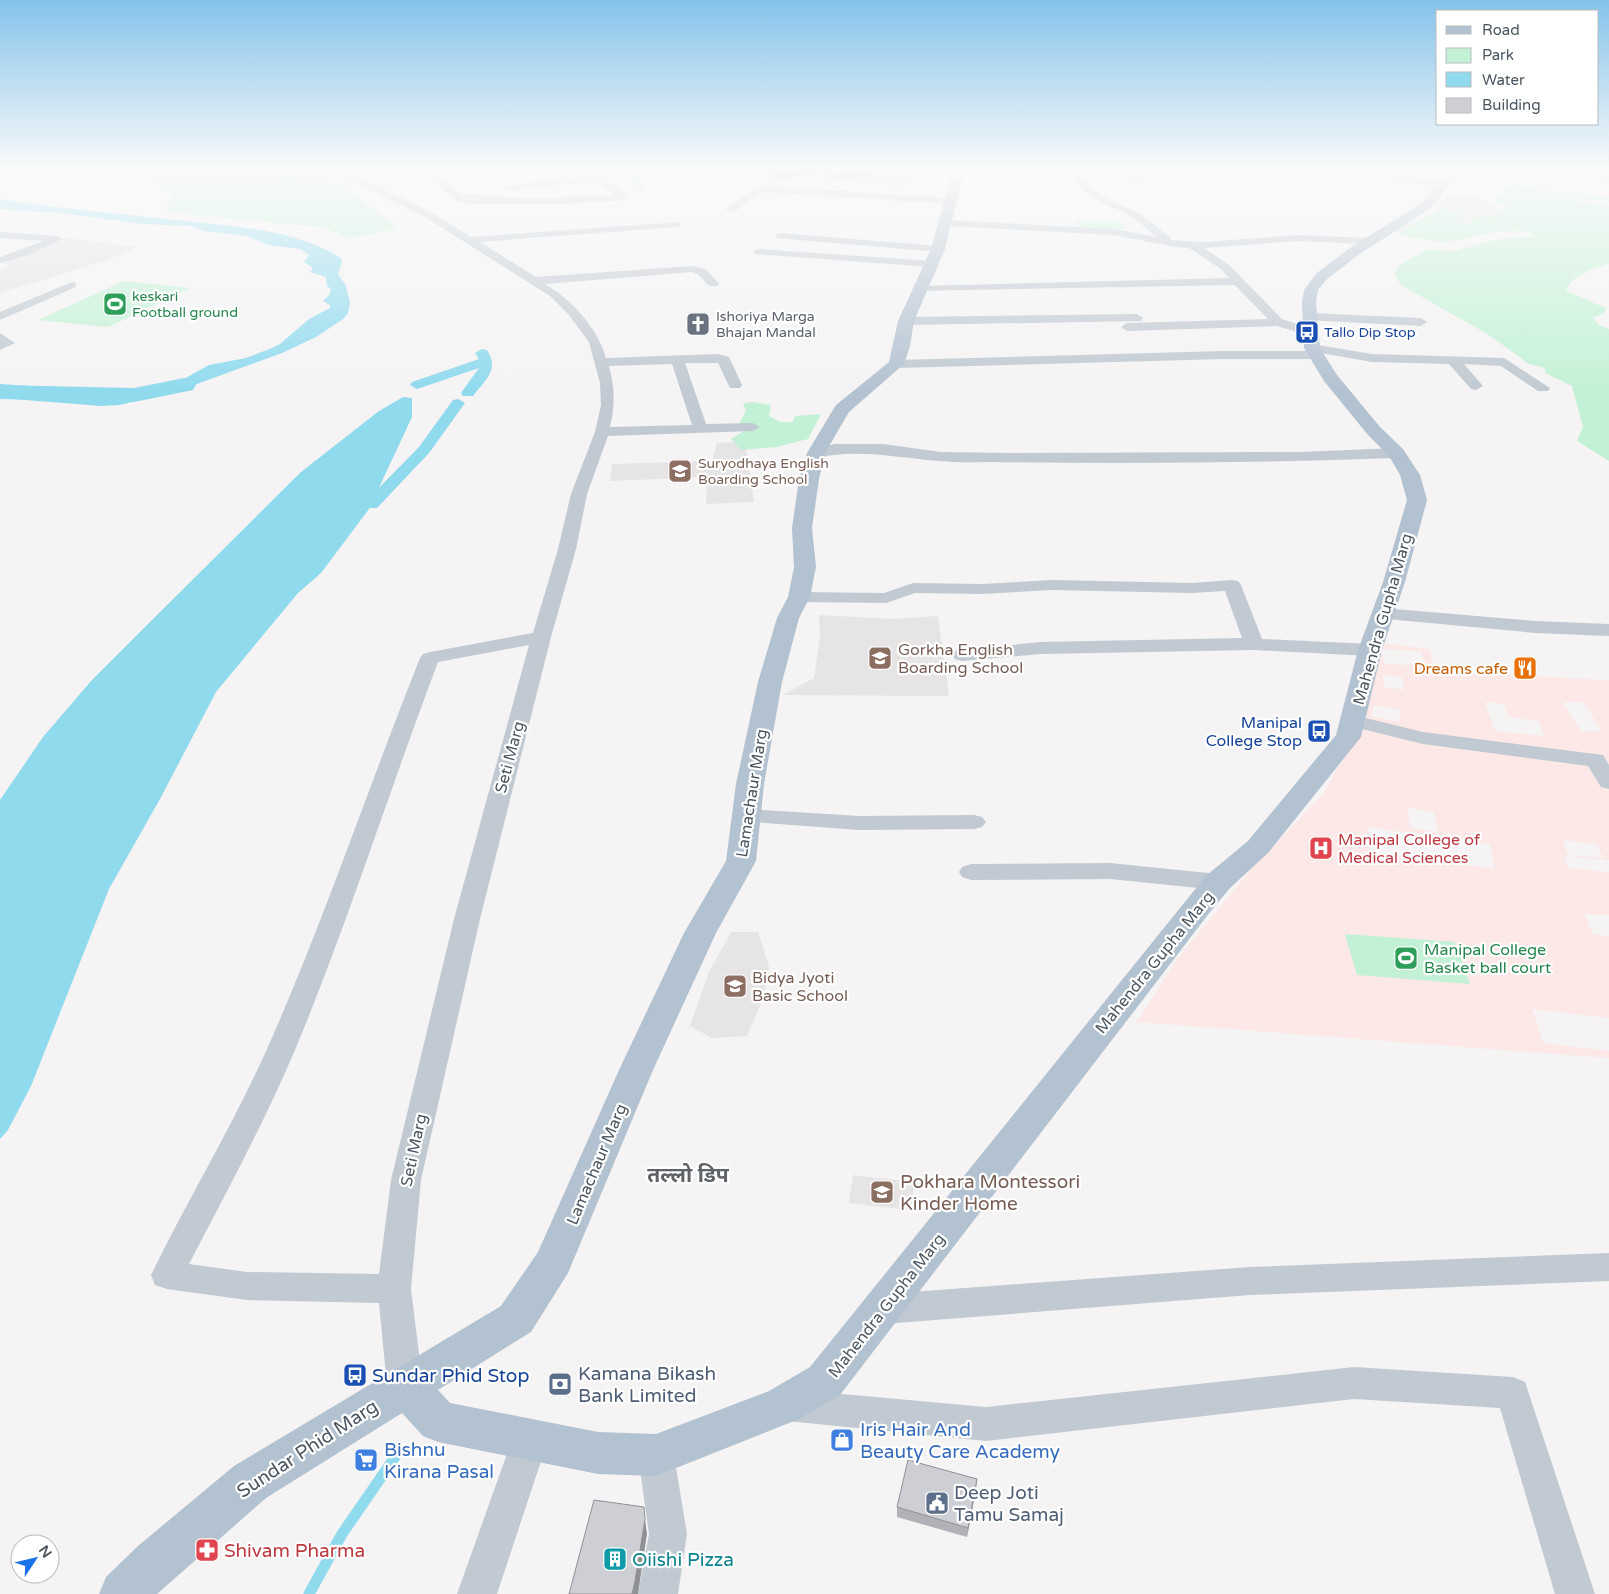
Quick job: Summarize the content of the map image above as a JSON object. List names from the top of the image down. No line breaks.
{"streets":{"main road":["Mahendra Gupha Marg","Lamachaur Marg","Sundar Phid Marg"],"street":["Seti Marg"]},"crossings":[["Mahendra Gupha Marg","Seti Marg"],["Mahendra Gupha Marg","Lamachaur Marg"],["Mahendra Gupha Marg","Sundar Phid Marg"],["Seti Marg","Lamachaur Marg"],["Seti Marg","Sundar Phid Marg"],["Lamachaur Marg","Sundar Phid Marg"]],"districts":["तल्लो डिप"],"places":{"sports":["keskari Football ground","Manipal College Basket ball court"],"church":["Ishoriya Marga Bhajan Mandal"],"bus stop":["Tallo Dip Stop","Manipal College Stop","Sundar Phid Stop"],"school or university":["Suryodhaya English Boarding School","Gorkha English Boarding School","Bidya Jyoti Basic School","Pokhara Montessori Kinder Home"],"restaurant":["Dreams cafe"],"hospital":["Manipal College of Medical Sciences"],"bank":["Kamana Bikash Bank Limited"],"shop":["Iris Hair And Beauty Care Academy"],"supermarket":["Bishnu Kirana Pasal"],"public building":["Deep Joti Tamu Samaj"],"pharmacy":["Shivam Pharma"],"building":["Oiishi Pizza"]},"legend":["Road","Park","Water","Building"],"north":"top right"}
